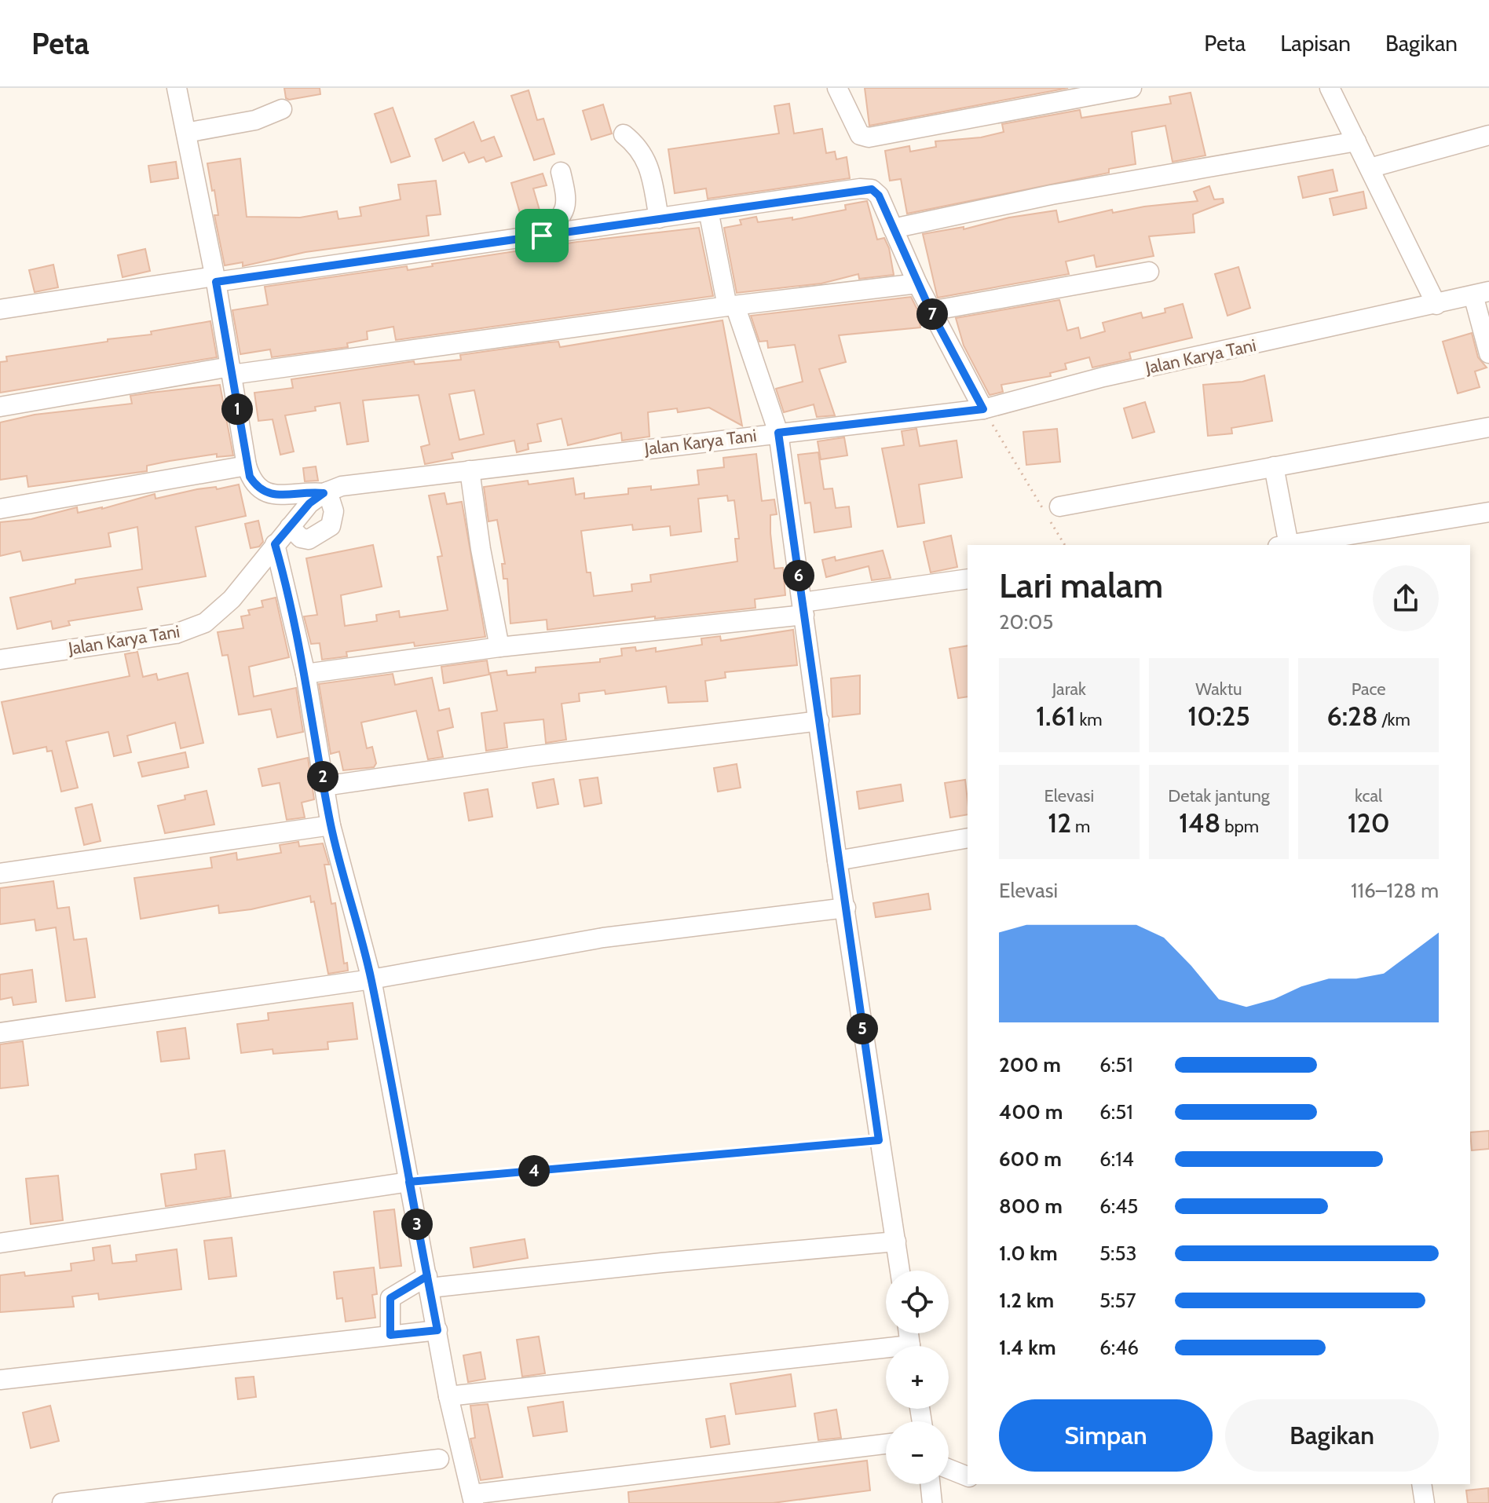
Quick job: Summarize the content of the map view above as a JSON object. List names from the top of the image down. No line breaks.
{"streets":{"street":["Jalan Karya Tani"]},"page":{"header":"Peta","nav":["Peta","Lapisan","Bagikan"],"pins":["7","1","6","2","5","4","3"],"heading":["Lari malam","20:05"],"stats":[["Jarak","1.61 km"],["Waktu","10:25"],["Pace","6:28 /km"],["Elevasi","12 m"],["Detak jantung","148 bpm"],["kcal","120"]],"chart":["Elevasi","116–128 m"],"list":[{"name":"200 m","note":"6:51"},{"name":"400 m","note":"6:51"},{"name":"600 m","note":"6:14"},{"name":"800 m","note":"6:45"},{"name":"1.0 km","note":"5:53"},{"name":"1.2 km","note":"5:57"},{"name":"1.4 km","note":"6:46"}],"map_buttons":["+","−"],"buttons":["Simpan","Bagikan"]}}
